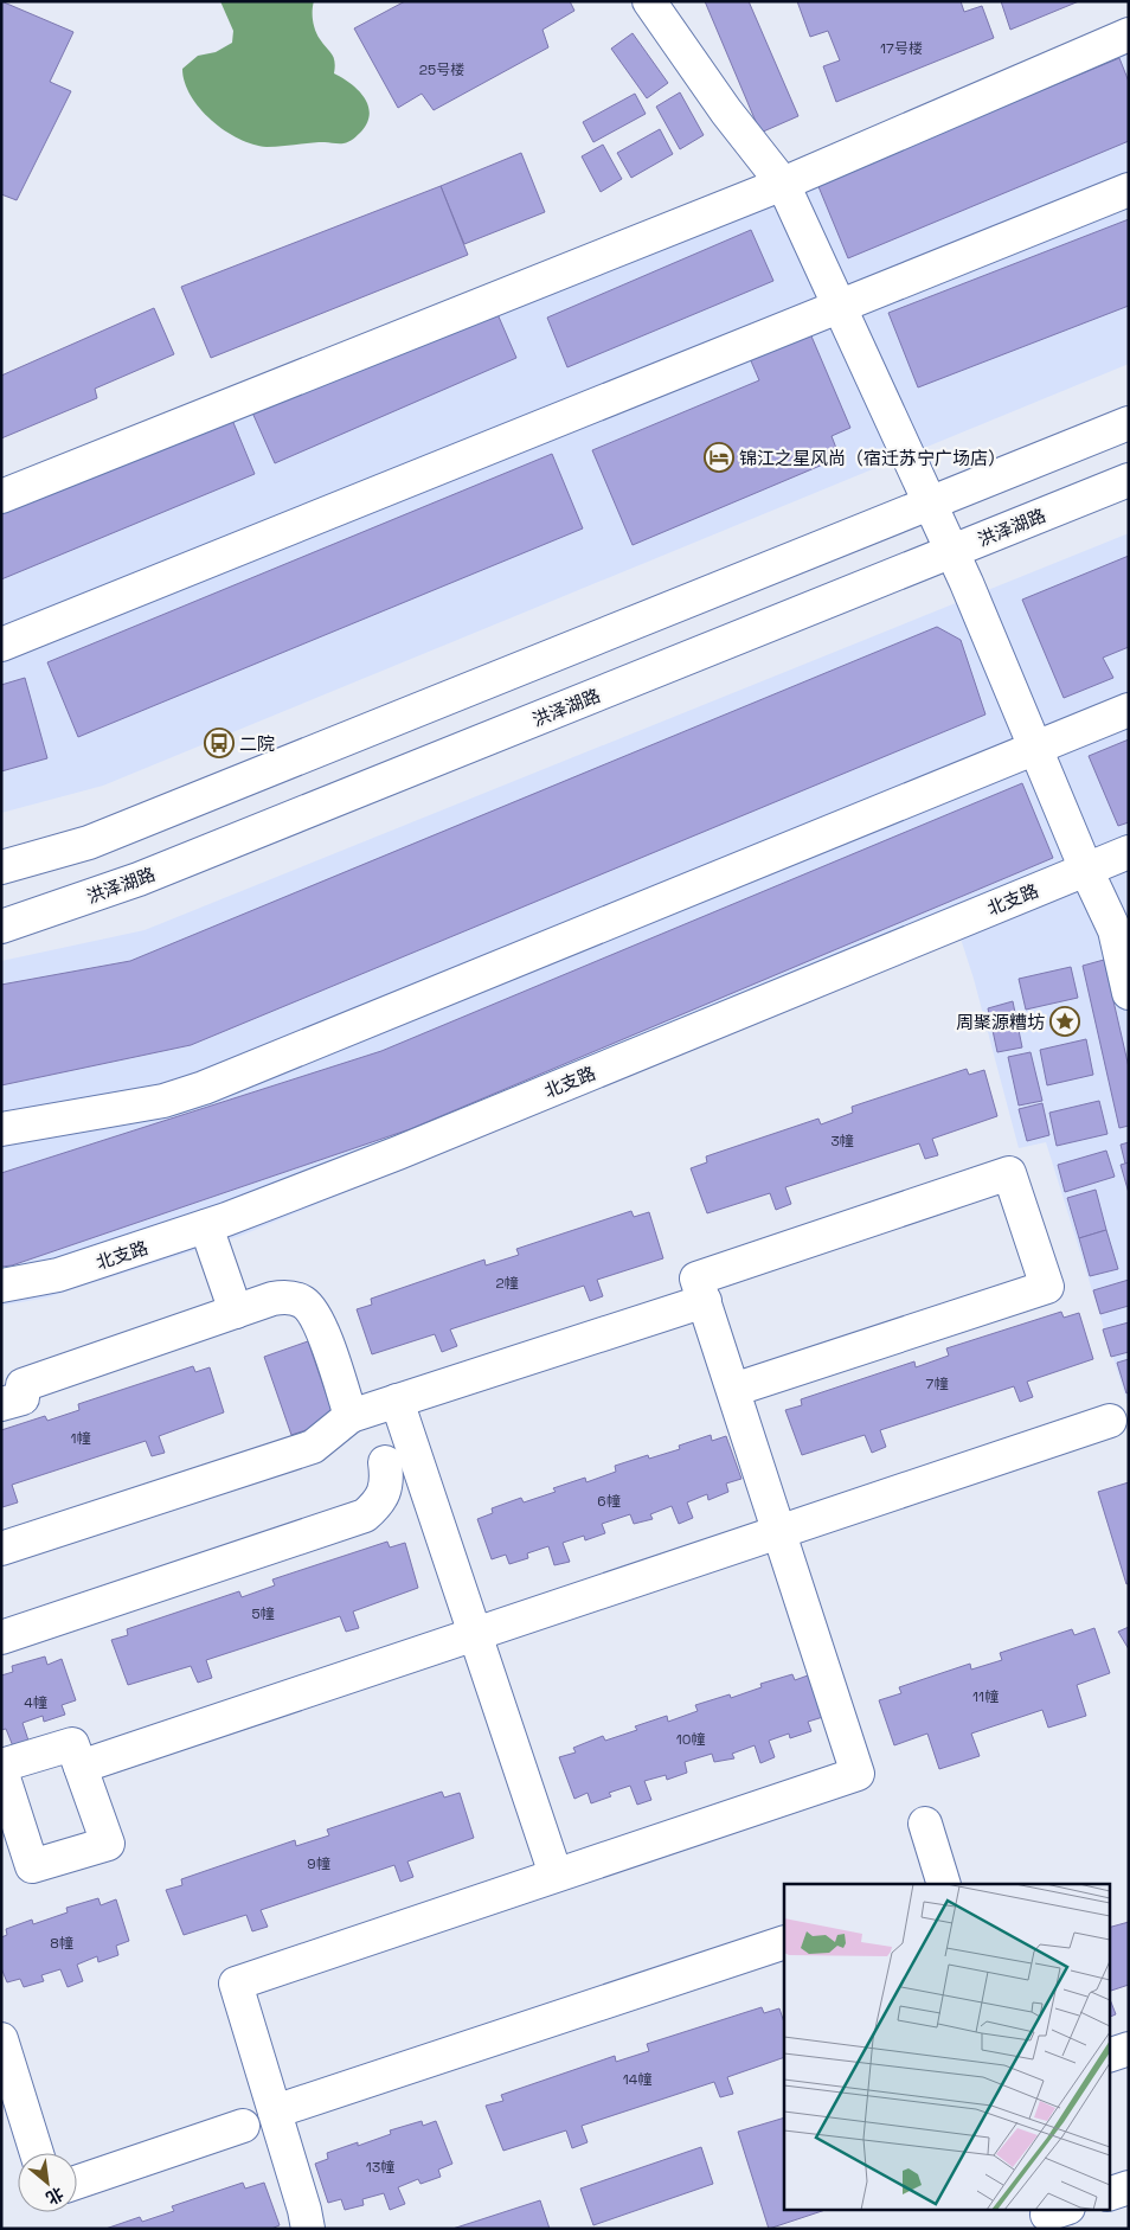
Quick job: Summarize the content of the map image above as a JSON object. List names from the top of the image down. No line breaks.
{"streets":{"street":["洪泽湖路","北支路"]},"places":{"hotel":["锦江之星风尚（宿迁苏宁广场店）"],"bus stop":["二院"],"place":["周聚源糟坊"]},"house_numbers":["17号楼","25号楼","3幢","2幢","7幢","1幢","6幢","5幢","11幢","4幢","10幢","9幢","8幢","14幢","13幢"],"north":"bottom right"}
